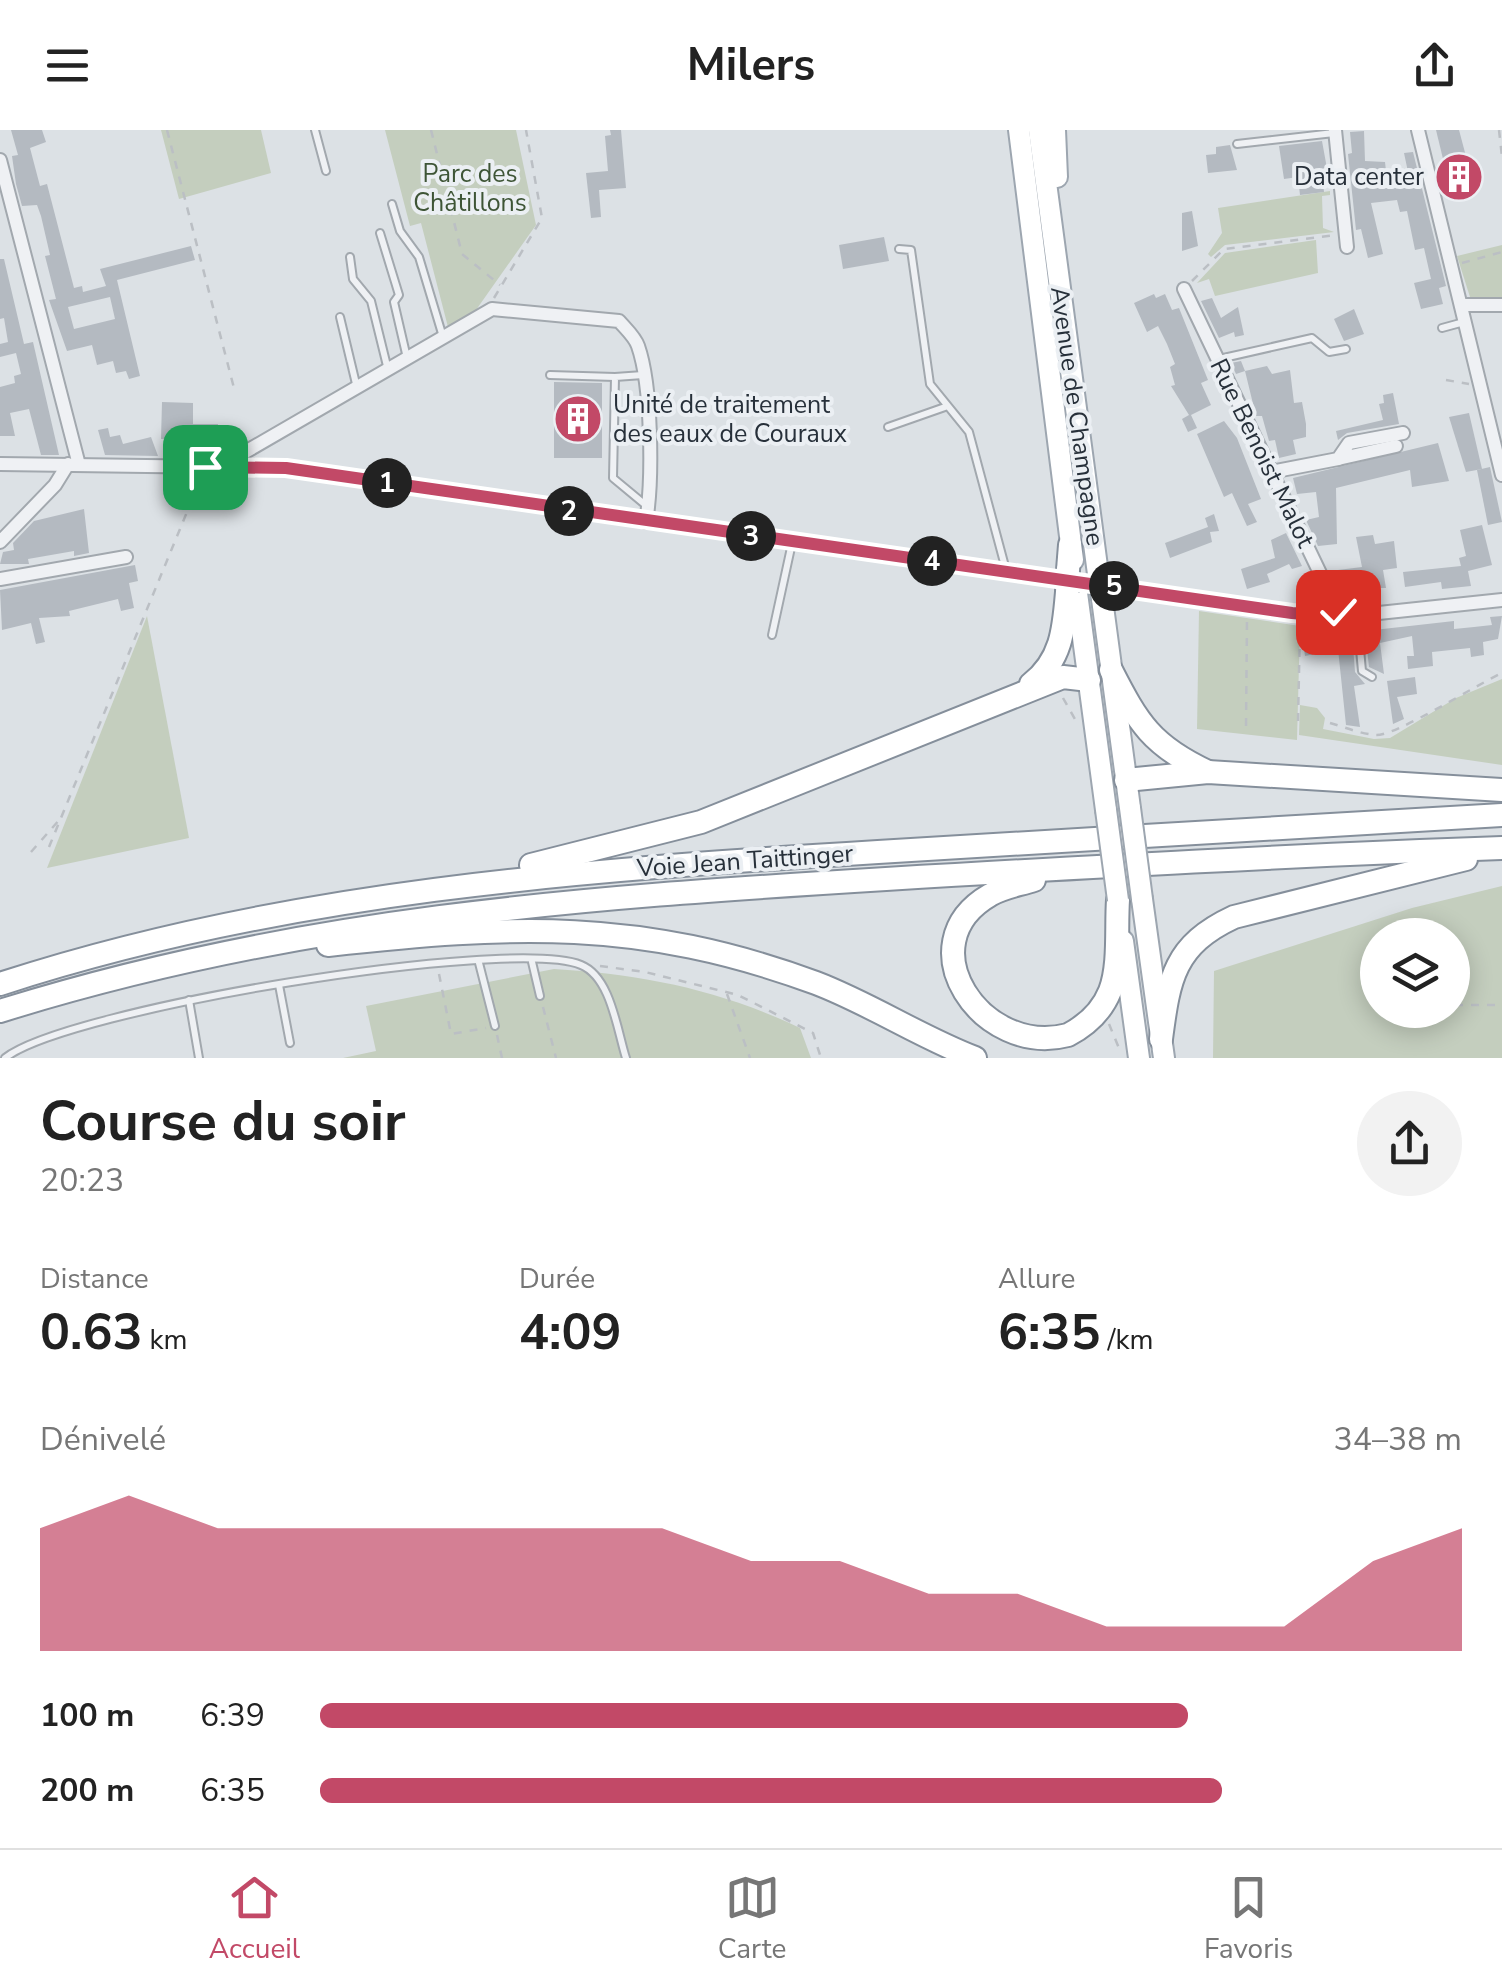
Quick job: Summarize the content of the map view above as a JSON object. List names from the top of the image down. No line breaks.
{"streets":{"highway":["Voie Jean Taittinger"],"main road":["Avenue de Champagne"],"street":["Rue Benoist Malot"]},"parks":["Parc des Châtillons"],"places":{"building":["Data center","Unité de traitement des eaux de Couraux"]},"page":{"header":"Milers","pins":["1","2","3","4","5"],"heading":["Course du soir","20:23"],"stats":[["Distance","0.63 km"],["Durée","4:09"],["Allure","6:35 /km"]],"chart":["Dénivelé","34–38 m"],"list":[{"name":"100 m","note":"6:39"},{"name":"200 m","note":"6:35"}],"tabs":["Accueil","Carte","Favoris"]}}
